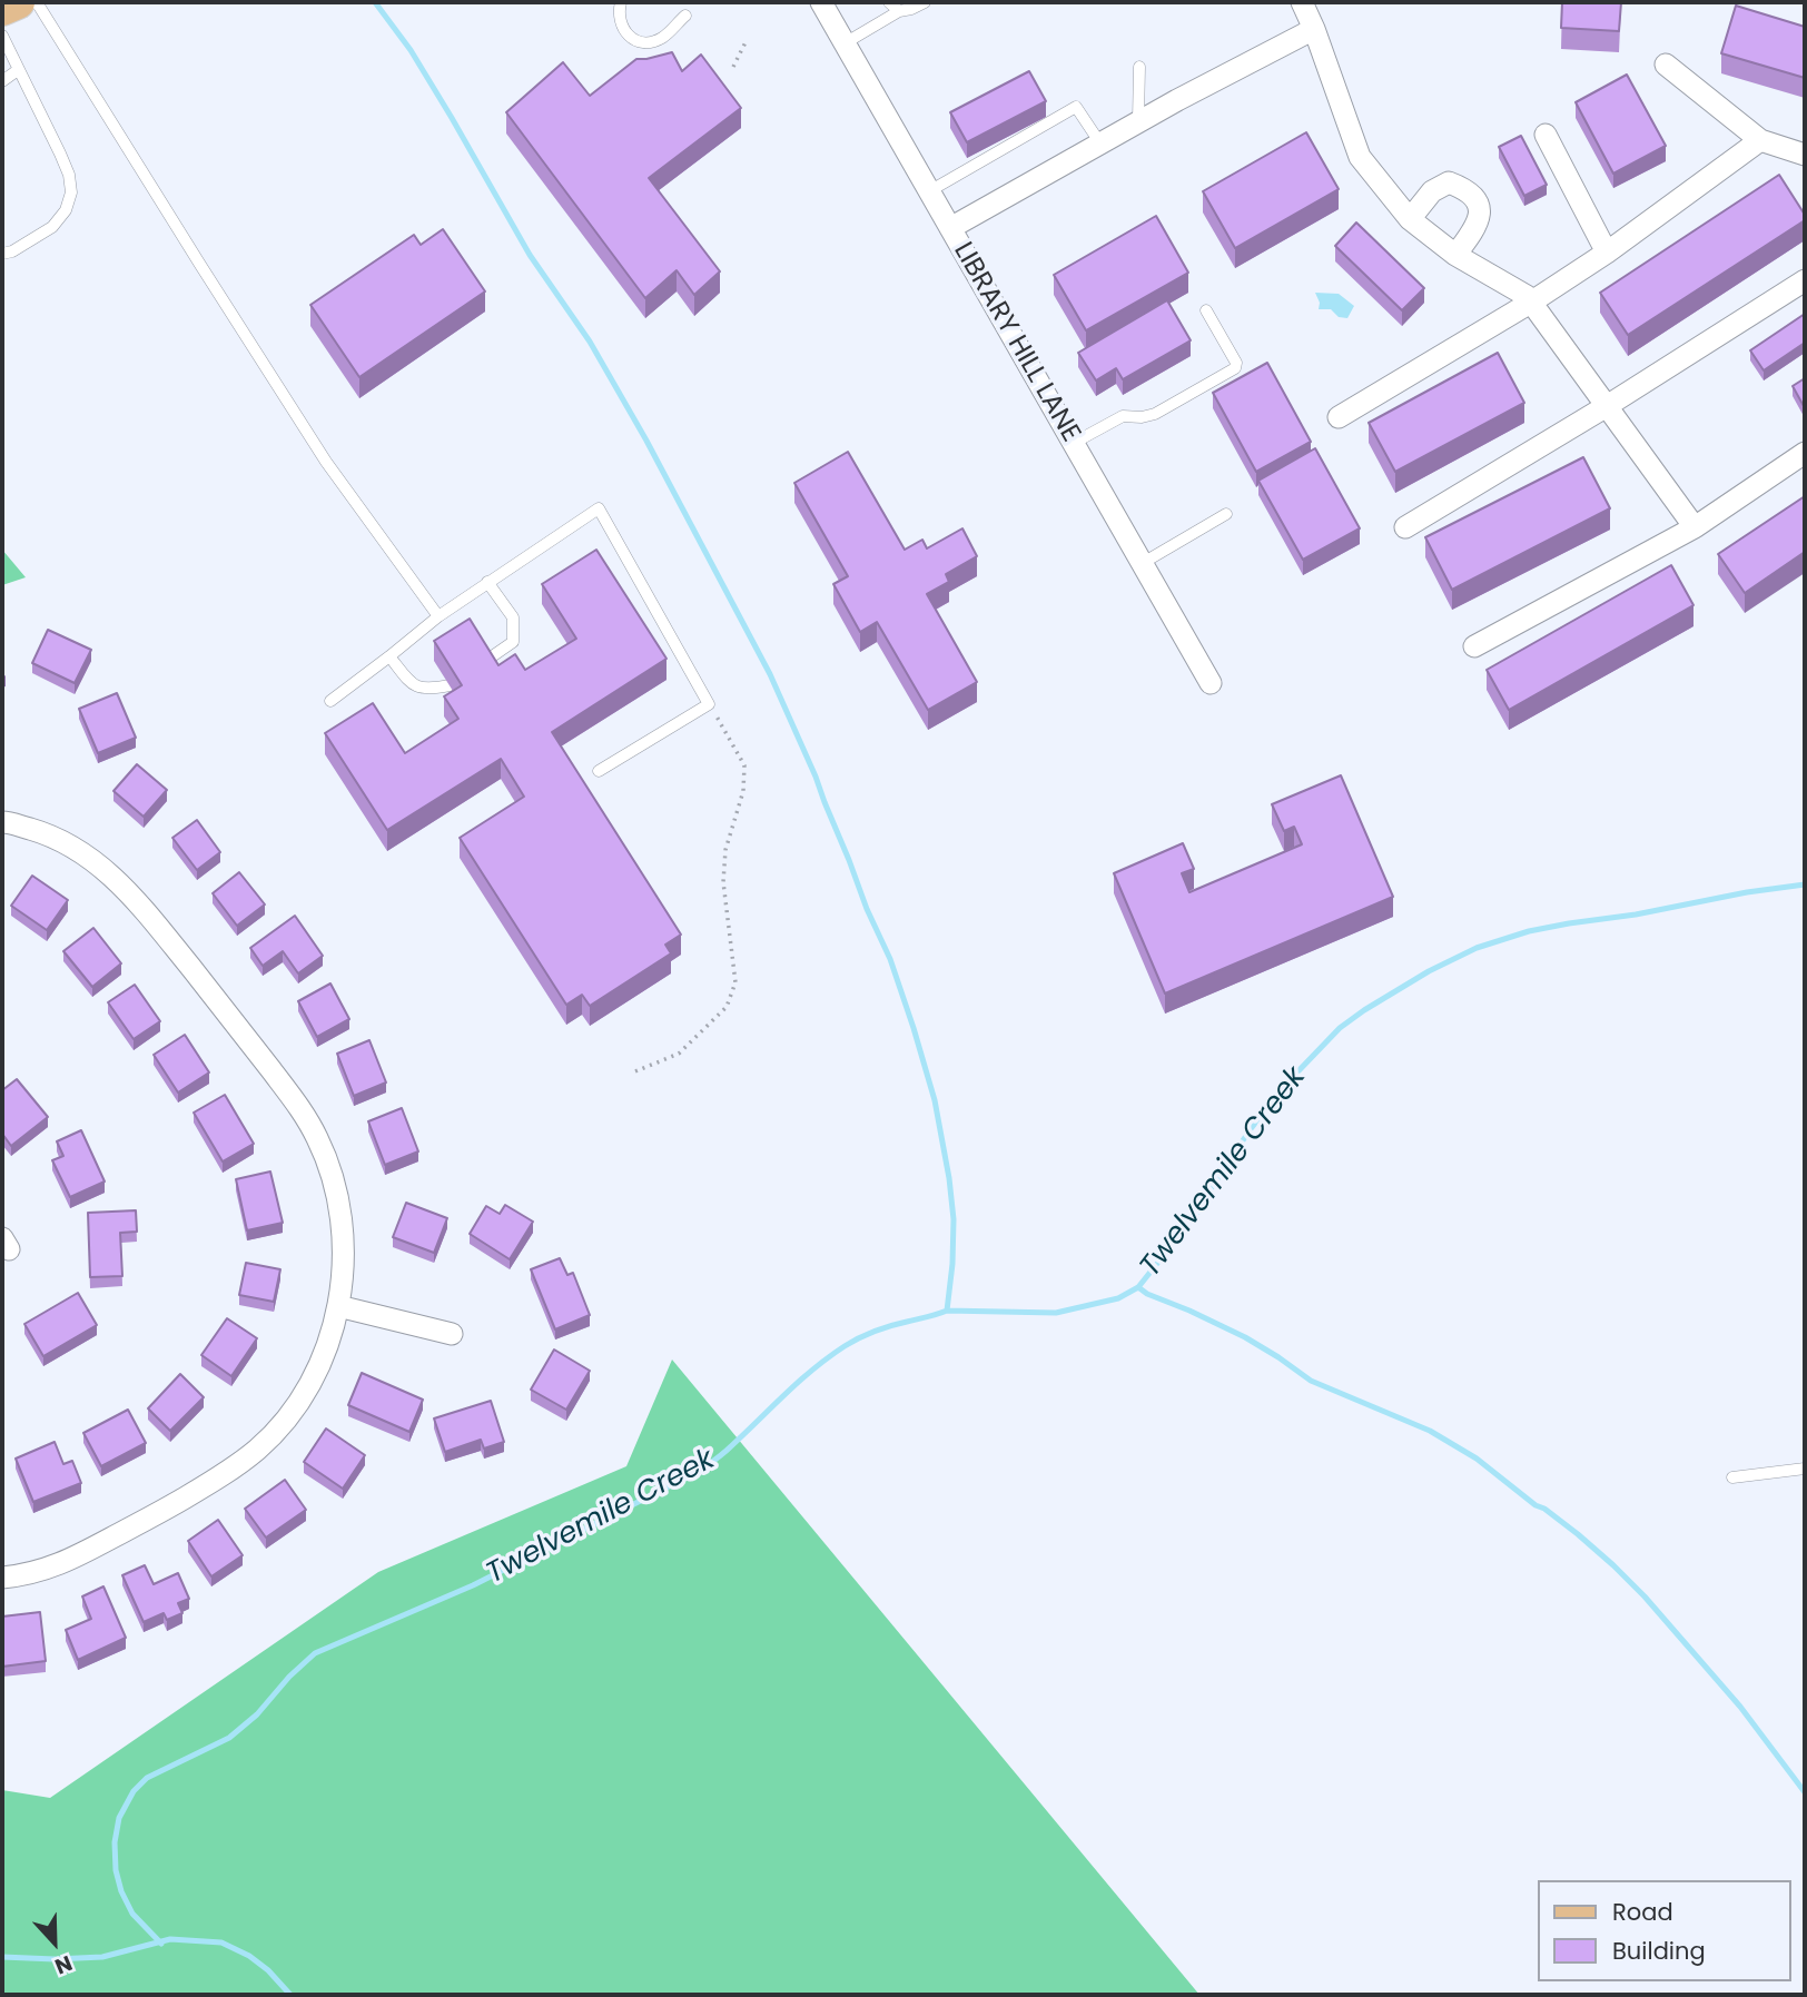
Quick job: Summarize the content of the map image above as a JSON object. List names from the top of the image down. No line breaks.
{"streets":{"street":["LIBRARY HILL LANE"]},"water":["Twelvemile Creek"],"legend":["Road","Building"],"north":"bottom"}
